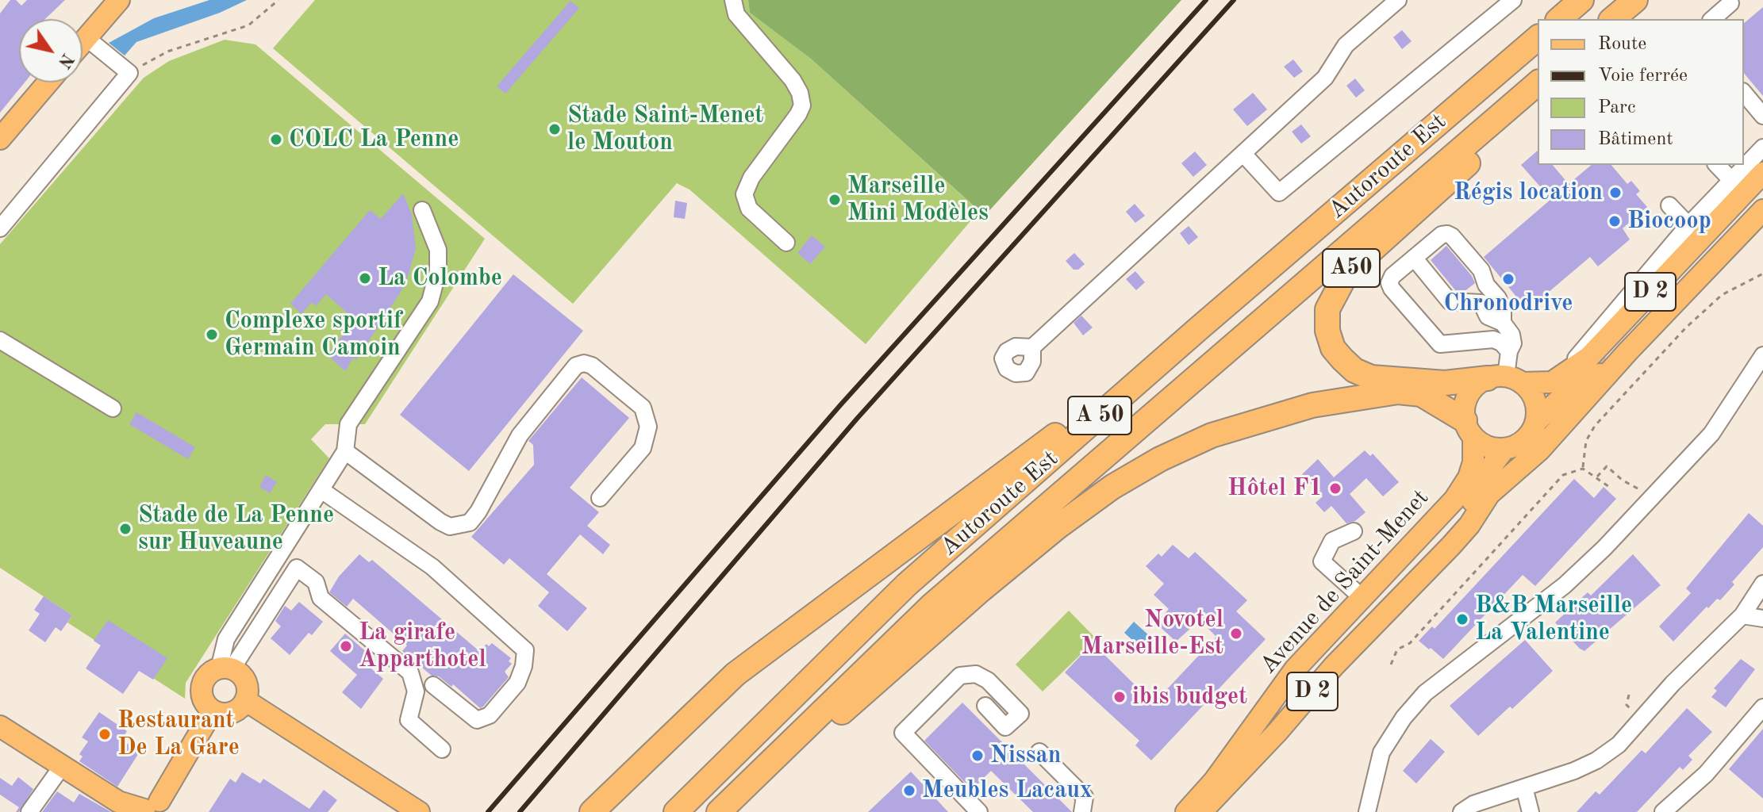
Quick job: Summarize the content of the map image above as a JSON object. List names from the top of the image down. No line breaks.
{"streets":{"highway":["Autoroute Est","A50","A 50"],"main road":["D 2","Avenue de Saint-Menet"]},"crossings":[["A50","D 2"],["A50","Avenue de Saint-Menet"],["D 2","Avenue de Saint-Menet"]],"places":["Stade Saint-Menet le Mouton","COLC La Penne","Régis location","Marseille Mini Modèles","Biocoop","La Colombe","Chronodrive","Complexe sportif Germain Camoin","Hôtel F1","Stade de La Penne sur Huveaune","B&B Marseille La Valentine","Novotel Marseille-Est","La girafe Apparthotel","ibis budget","Restaurant De La Gare","Nissan","Meubles Lacaux"],"legend":["Route","Voie ferrée","Parc","Bâtiment"],"north":"bottom right"}
